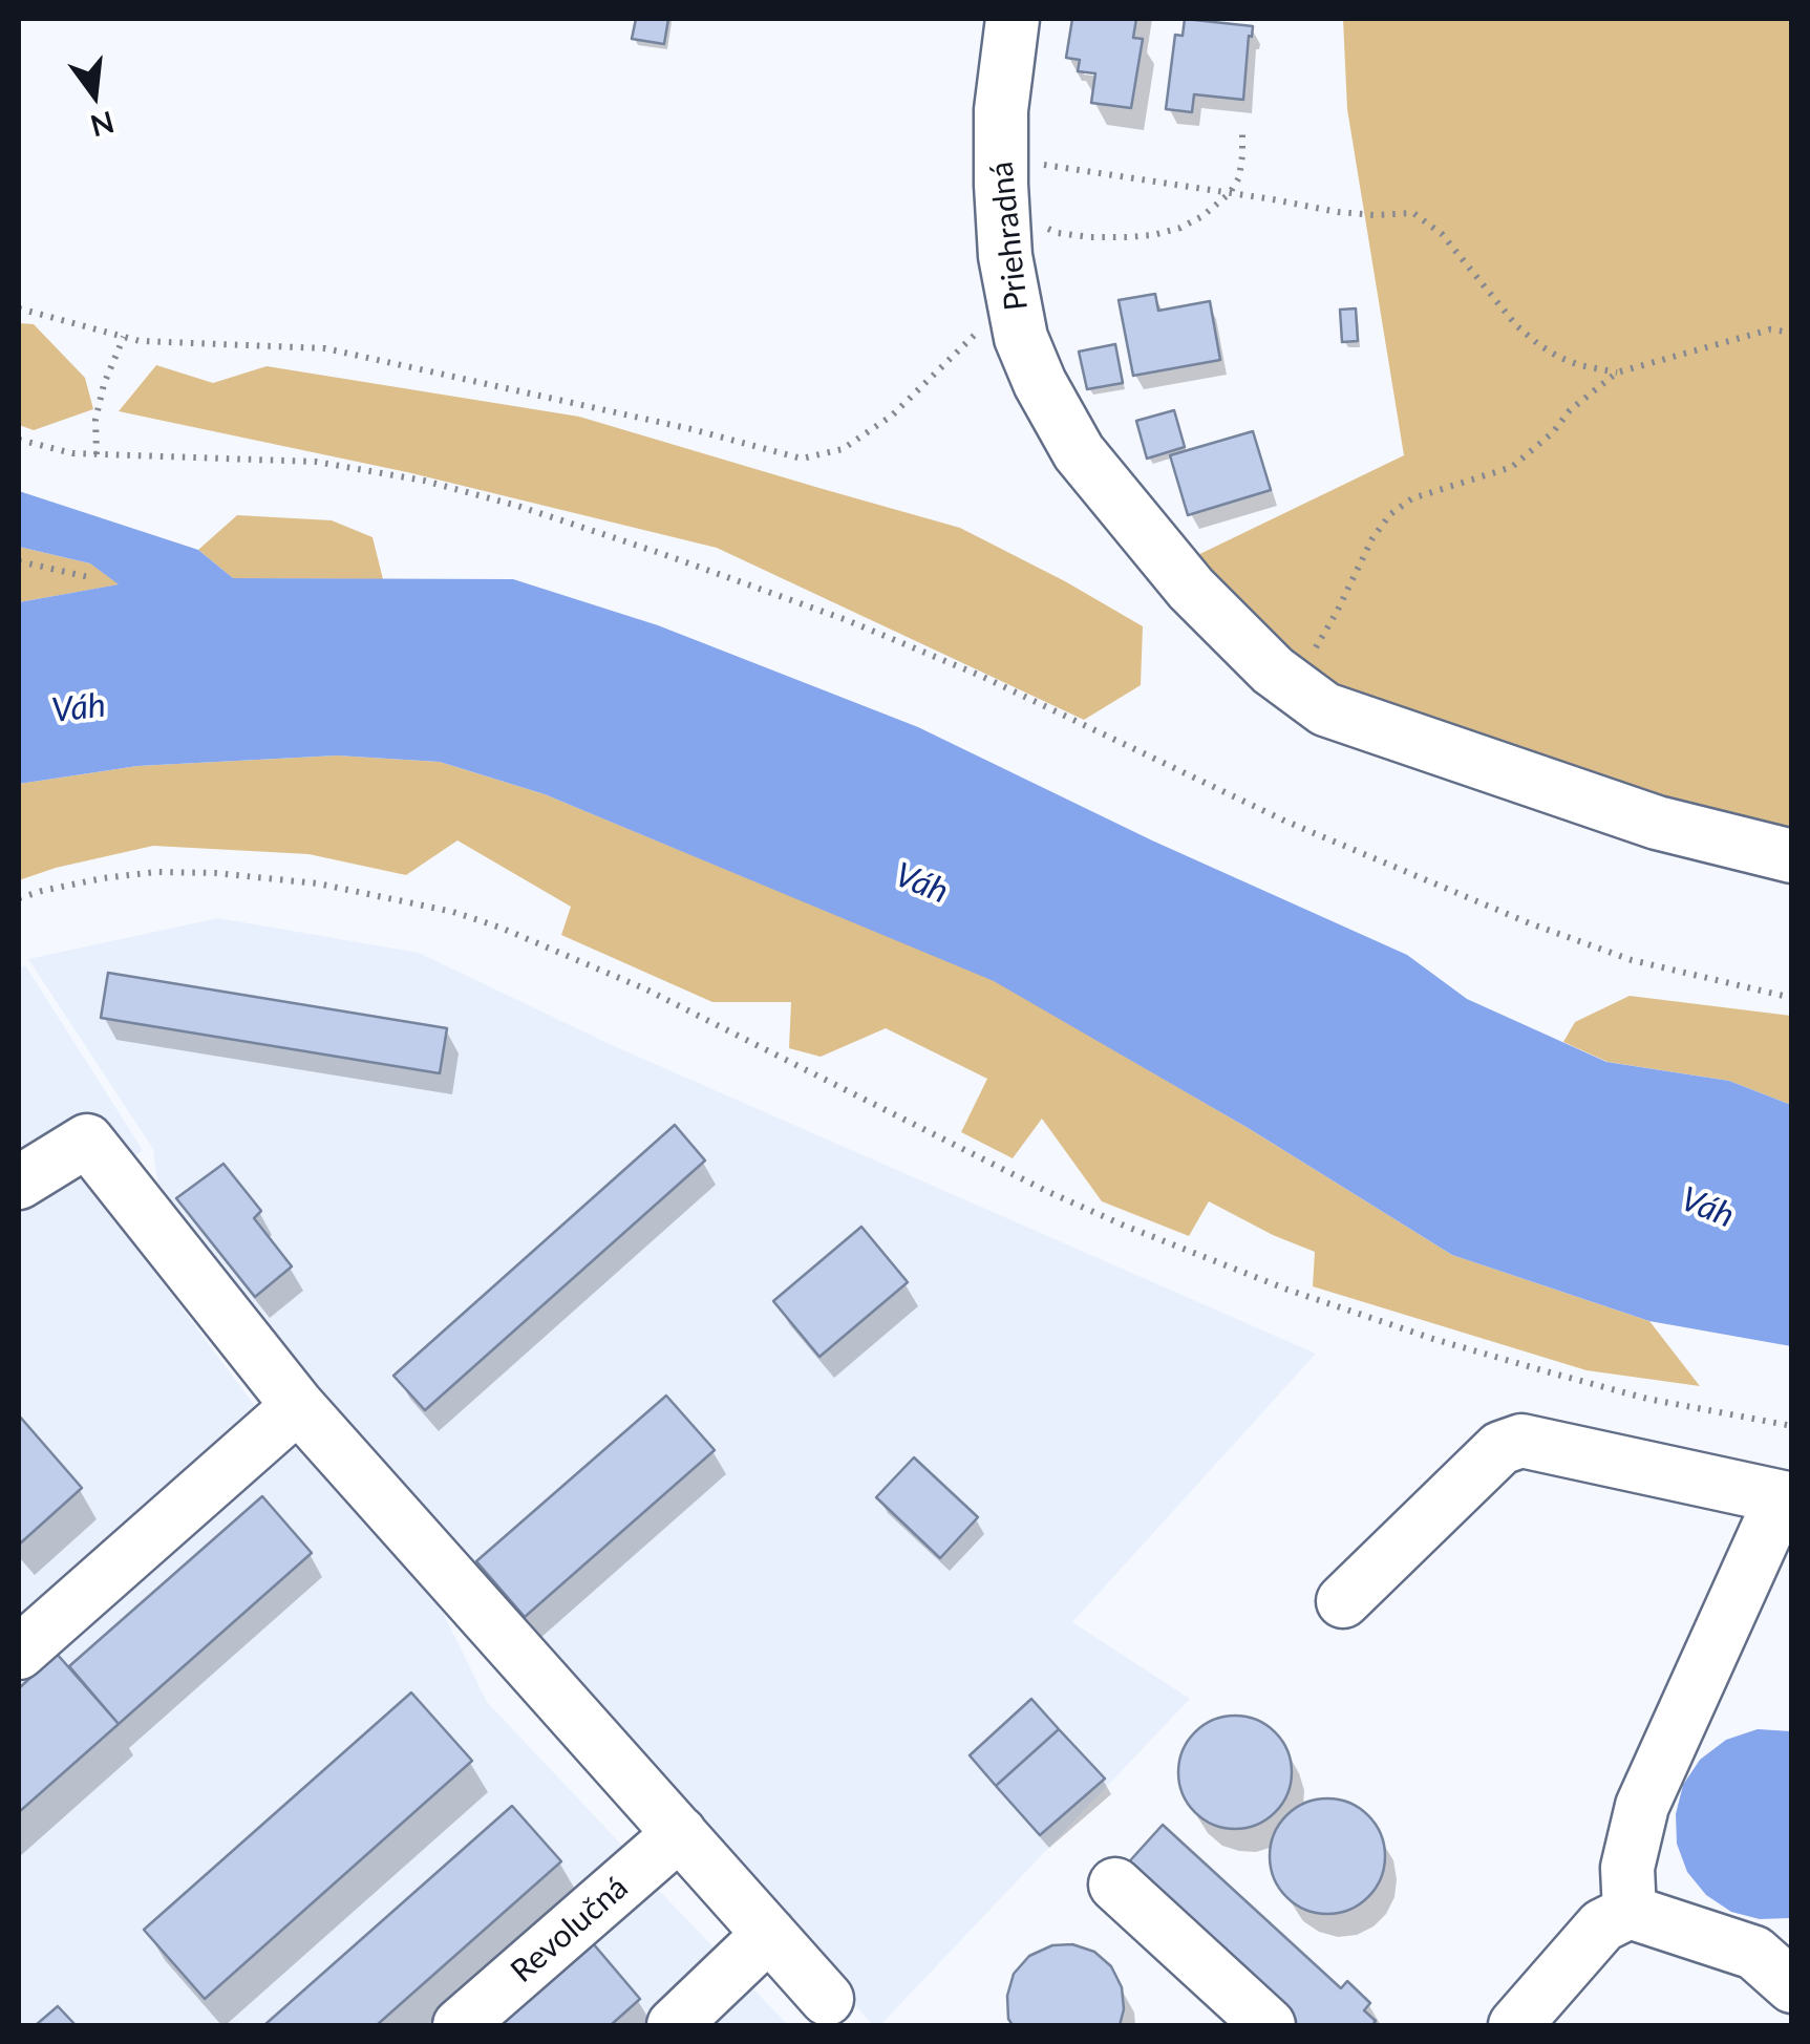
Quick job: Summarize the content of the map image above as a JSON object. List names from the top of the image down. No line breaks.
{"streets":{"street":["Priehradná","Revolučná"]},"water":["Váh"],"north":"bottom"}
